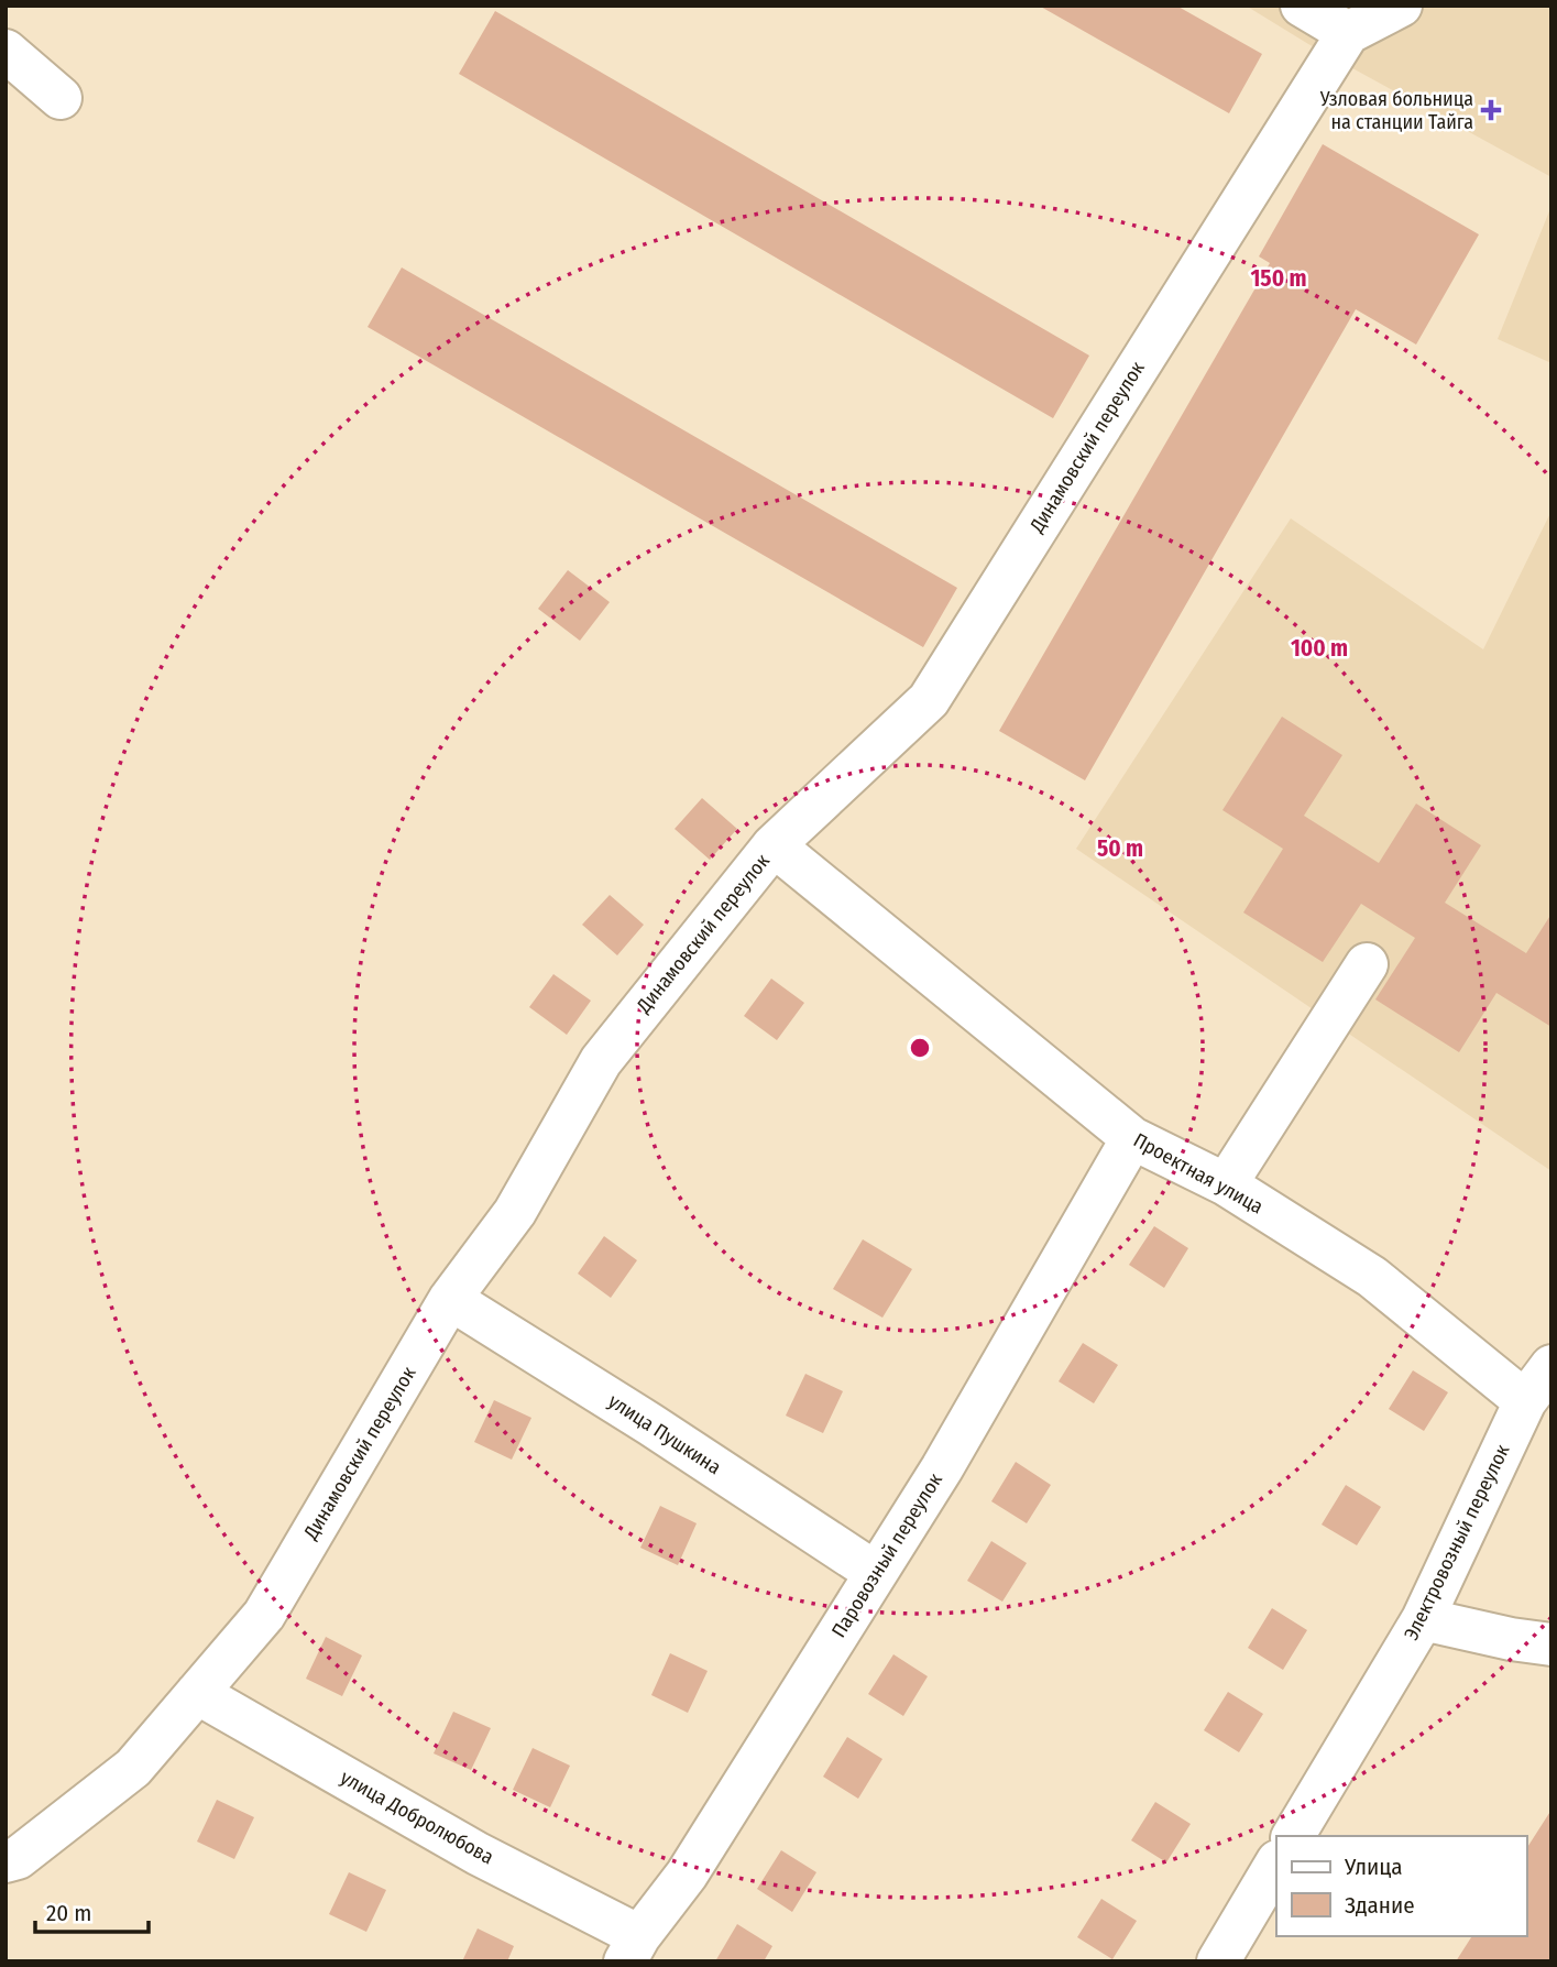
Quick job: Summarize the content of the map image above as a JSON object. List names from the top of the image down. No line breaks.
{"streets":{"street":["Динамовский переулок","Проектная улица","улица Пушкина","Электровозный переулок","Паровозный переулок","улица Добролюбова"]},"crossings":[["Динамовский переулок","Проектная улица"],["Динамовский переулок","улица Пушкина"],["Динамовский переулок","улица Добролюбова"],["Проектная улица","Электровозный переулок"],["Проектная улица","Паровозный переулок"],["улица Пушкина","Паровозный переулок"],["Паровозный переулок","улица Добролюбова"]],"places":{"health":["Узловая больница на станции Тайга"]},"legend":["Улица","Здание"],"scale_bar":"20 m","rings":["150 m","100 m","50 m"]}
